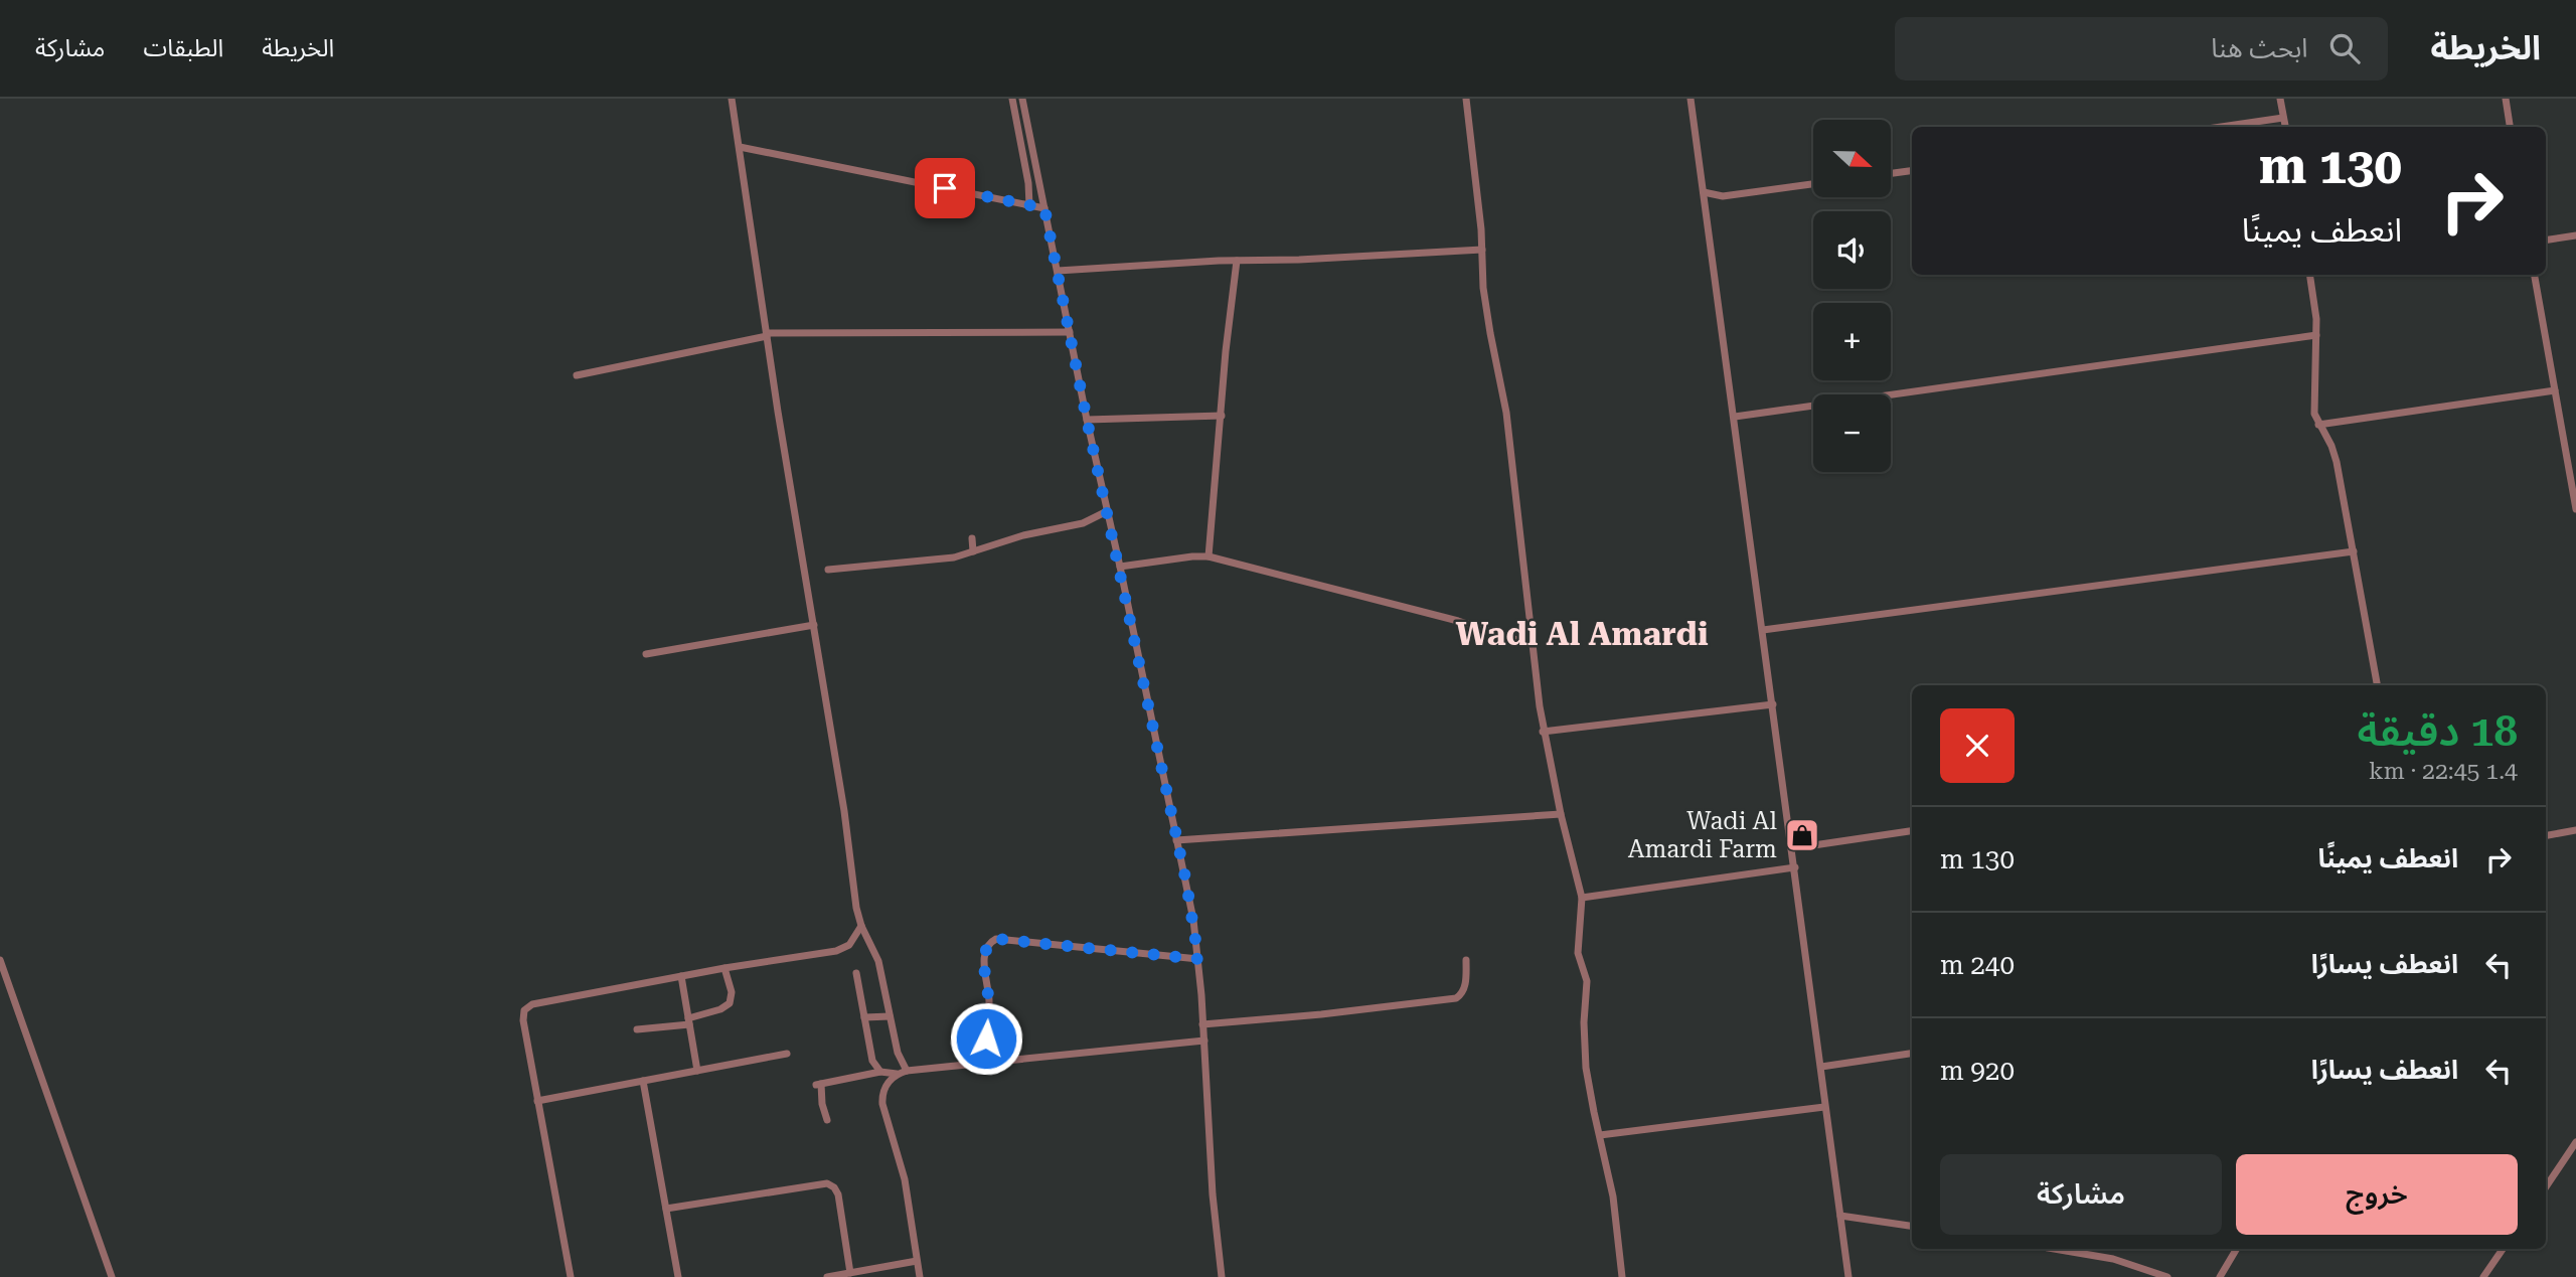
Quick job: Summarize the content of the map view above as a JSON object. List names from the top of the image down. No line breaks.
{"districts":["Wadi Al Amardi"],"places":{"shop":["Wadi Al Amardi Farm"]},"north":"right","page":{"header":"الخريطة","search":"ابحث هنا","nav":["الخريطة","الطبقات","مشاركة"],"map_buttons":["+","−"],"turn":["130 m","انعطف يمينًا"],"heading":["18 دقيقة","1.4 km · 22:45"],"list":[{"name":"انعطف يمينًا","value":"130 m"},{"name":"انعطف يسارًا","value":"240 m"},{"name":"انعطف يسارًا","value":"920 m"}],"buttons":["خروج","مشاركة"]}}
